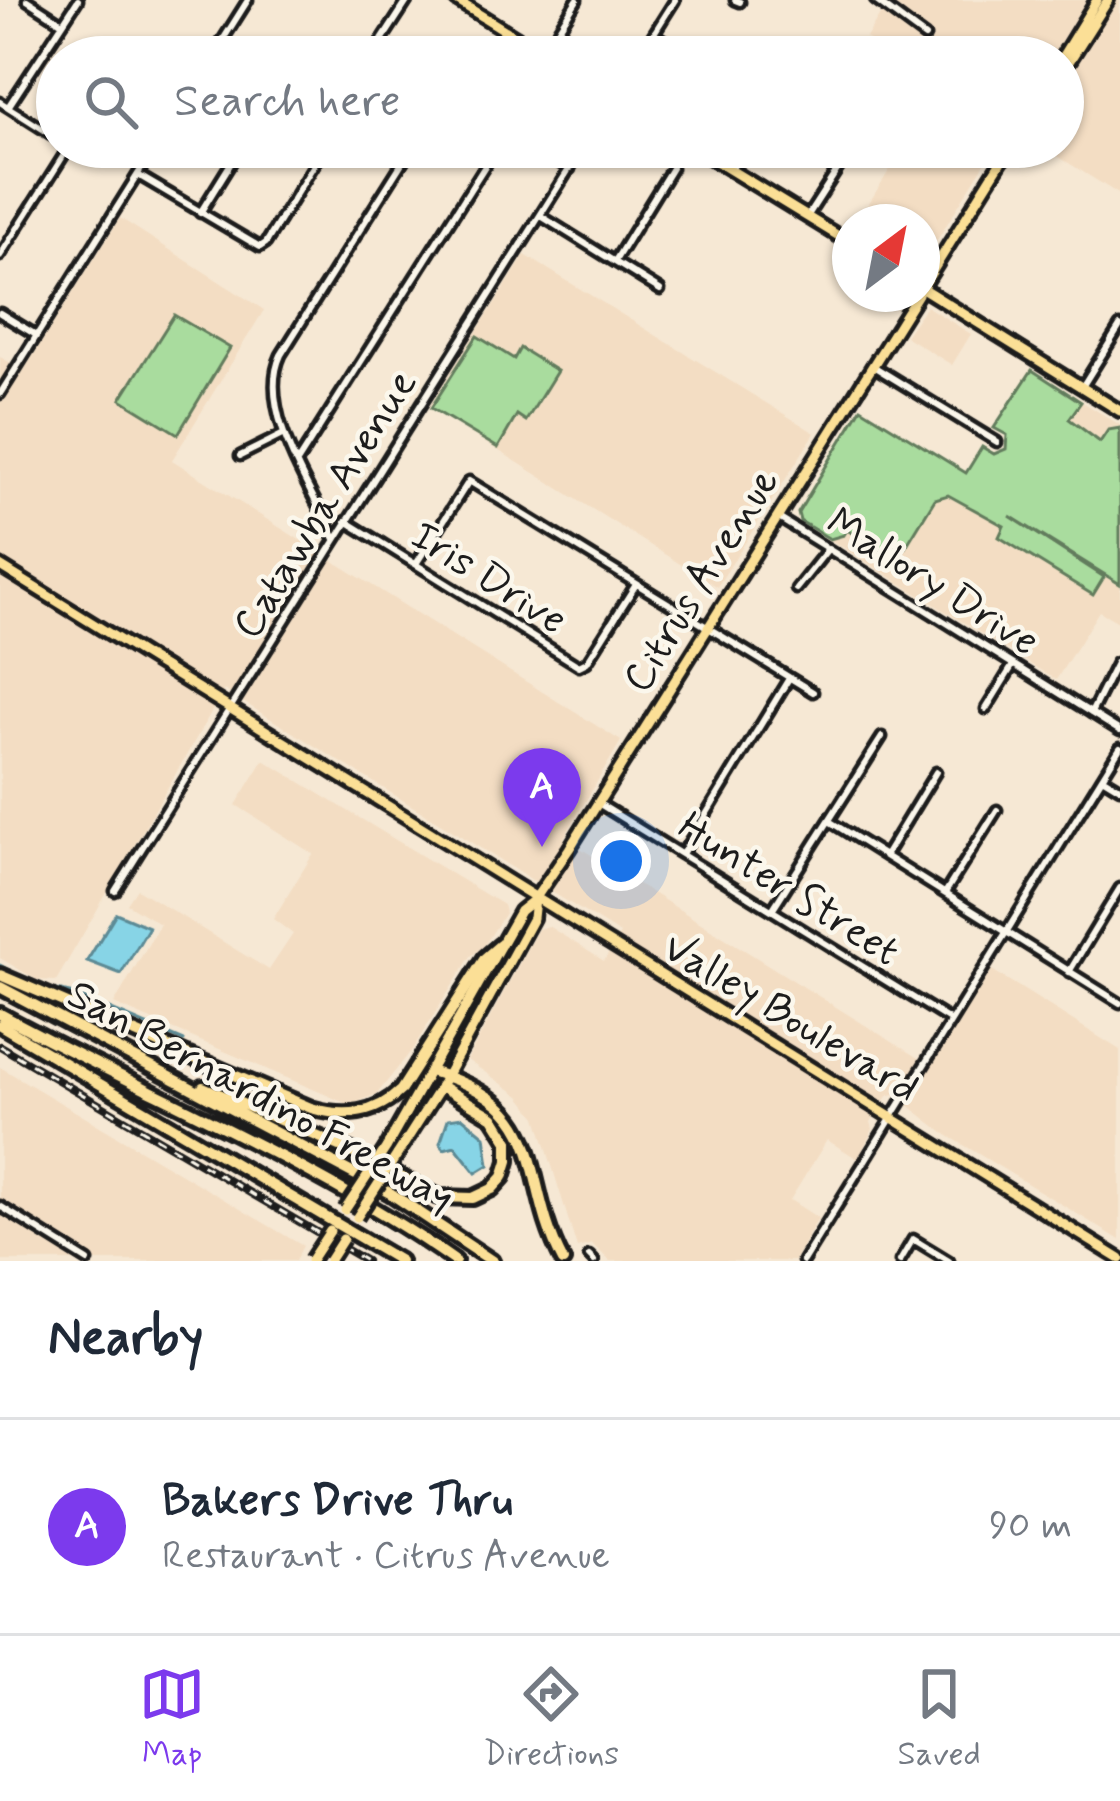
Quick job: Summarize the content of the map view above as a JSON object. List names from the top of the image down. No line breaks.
{"streets":{"highway":["San Bernardino Freeway"],"main road":["Citrus Avenue","Valley Boulevard"],"street":["Catawba Avenue","Iris Drive","Mallory Drive","Hunter Street"]},"crossings":[["Catawba Avenue","Iris Drive"],["Catawba Avenue","Valley Boulevard"],["Citrus Avenue","Mallory Drive"],["Citrus Avenue","Hunter Street"],["Citrus Avenue","Valley Boulevard"]],"north":"top right","page":{"search":"Search here","pins":"A","heading":"Nearby","list":[{"mark":"A","name":"Bakers Drive Thru","note":"Restaurant · Citrus Avenue","value":"90 m"}],"nav":["Map","Directions","Saved"]}}
